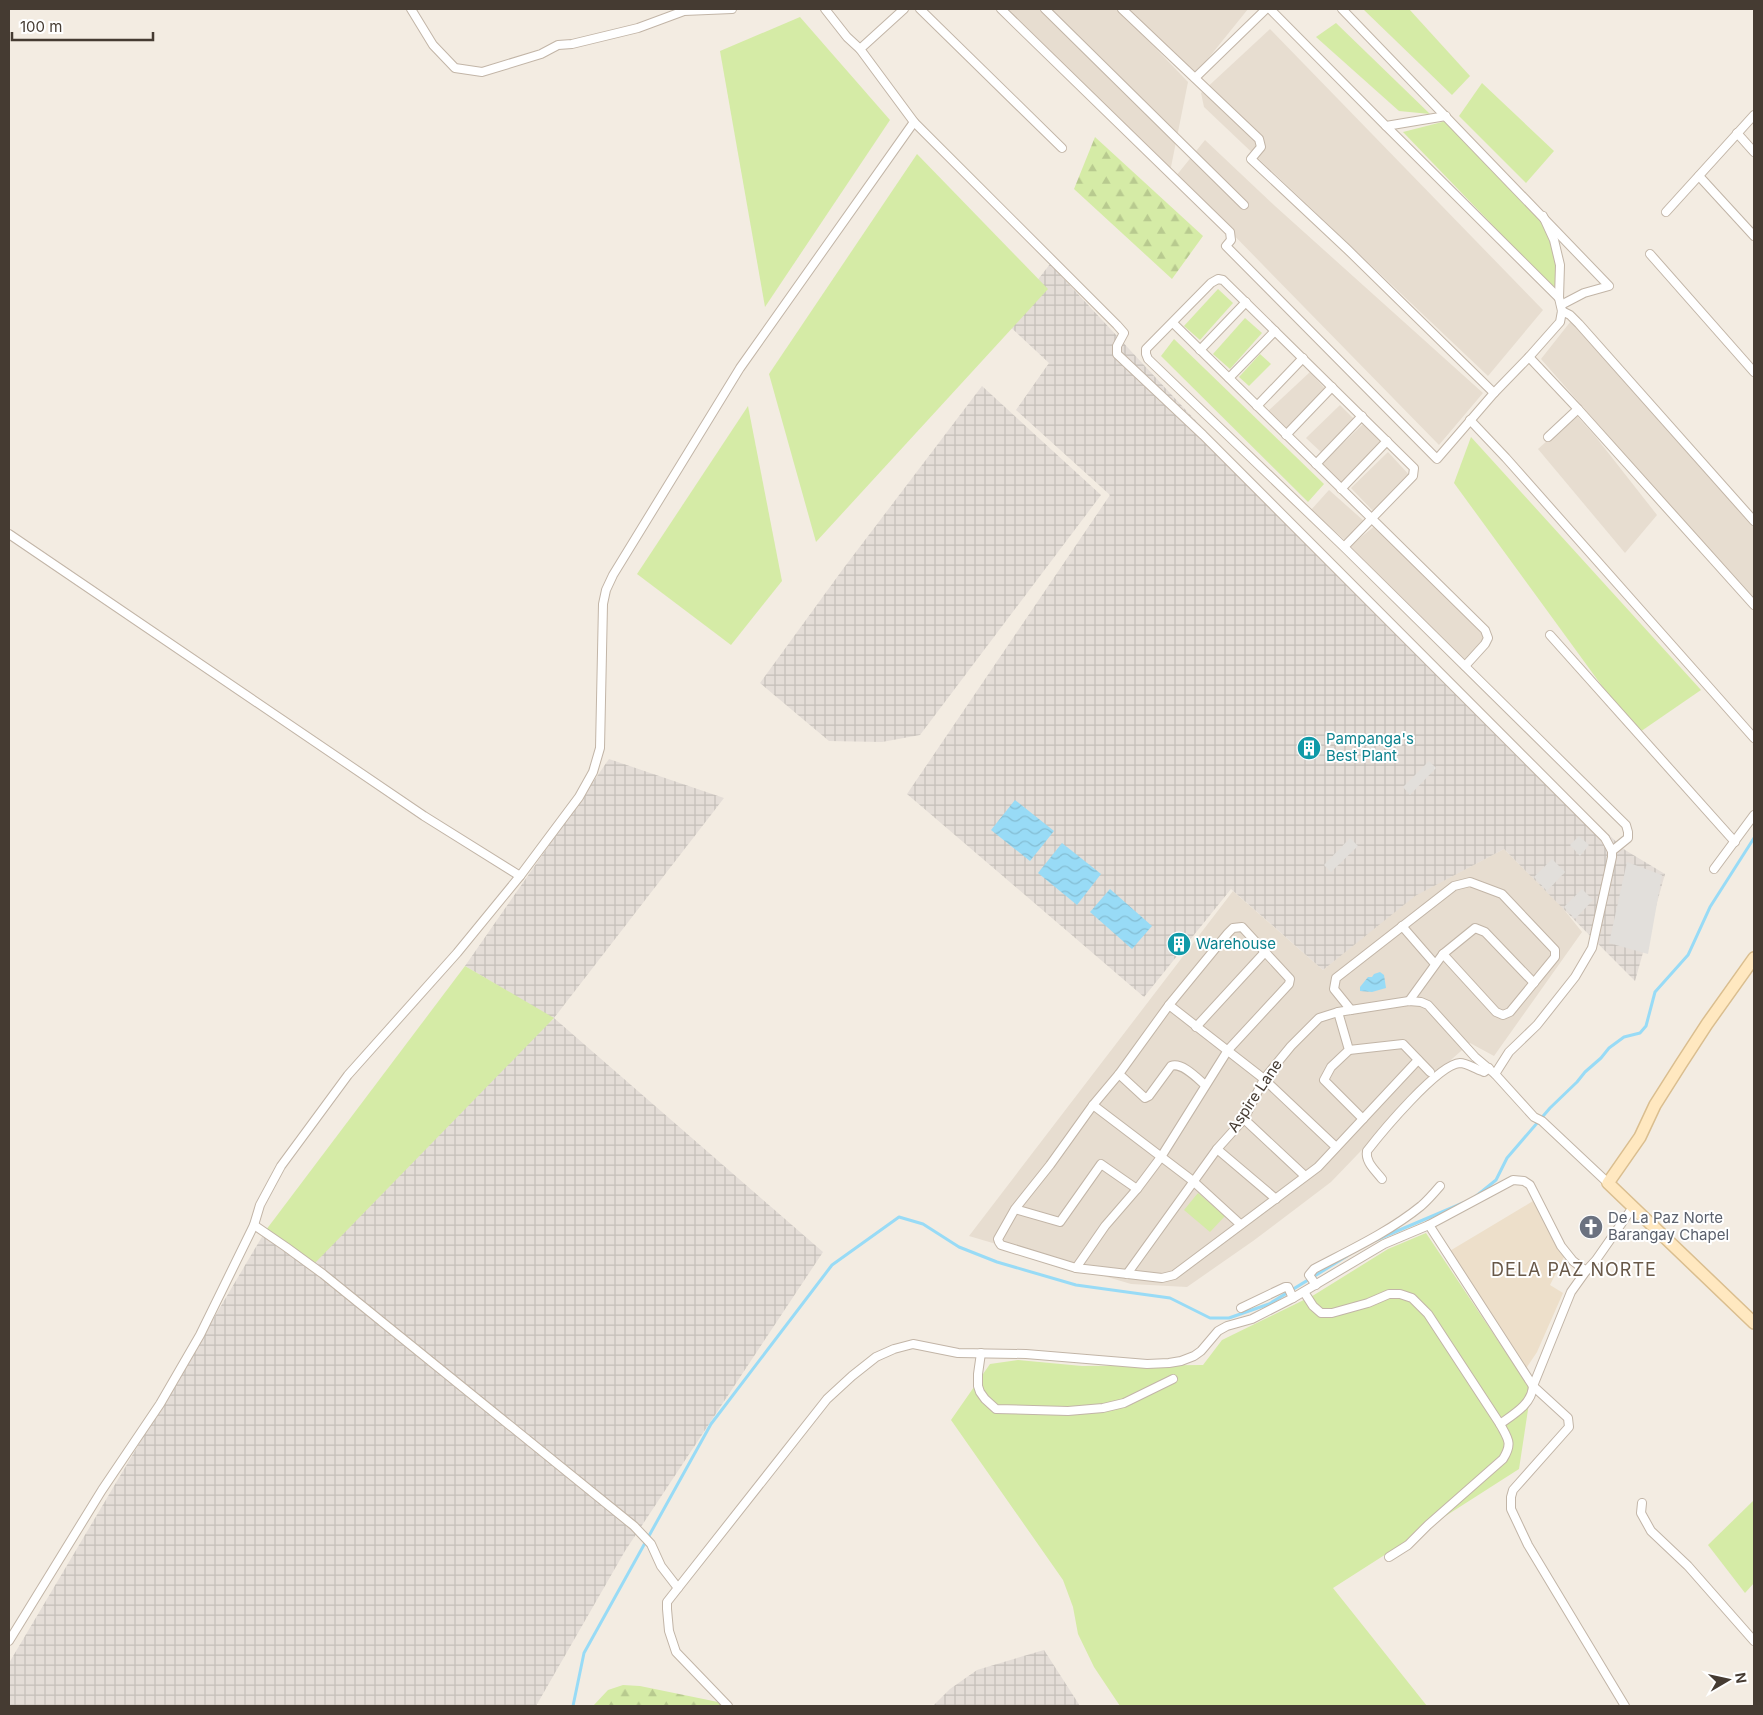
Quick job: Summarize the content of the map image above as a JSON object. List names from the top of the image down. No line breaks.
{"streets":{"street":["Aspire Lane"]},"districts":["DELA PAZ NORTE"],"places":{"building":["Pampanga's Best Plant","Warehouse"],"church":["De La Paz Norte Barangay Chapel"]},"scale_bar":"100 m","north":"right"}
